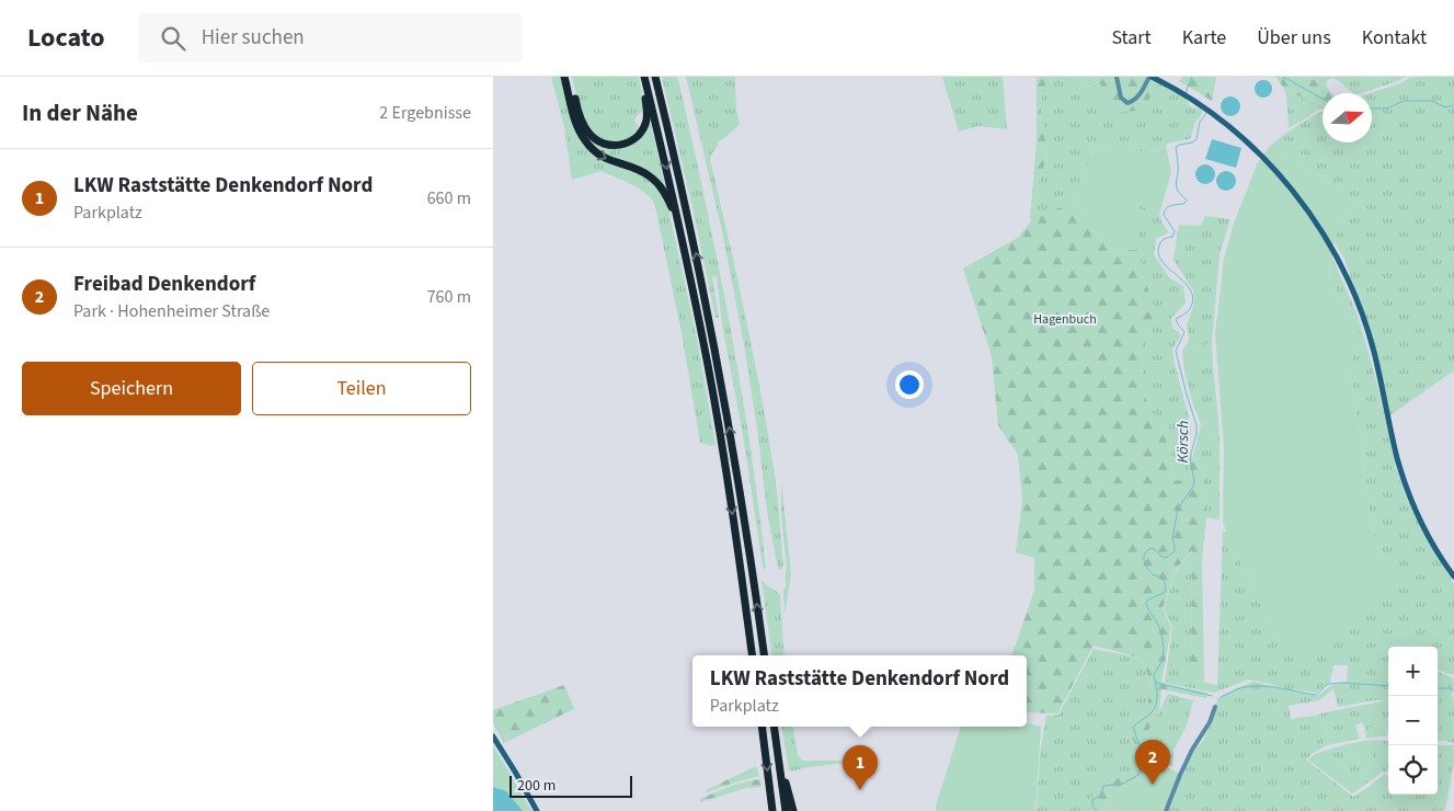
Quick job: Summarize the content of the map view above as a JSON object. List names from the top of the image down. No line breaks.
{"water":["Körsch"],"parks":["Hagenbuch"],"scale_bar":"200 m","north":"right","page":{"header":"Locato","search":"Hier suchen","nav":["Start","Karte","Über uns","Kontakt"],"heading":["In der Nähe","2 Ergebnisse"],"list":[{"mark":"1","name":"LKW Raststätte Denkendorf Nord","note":"Parkplatz","value":"660 m"},{"mark":"2","name":"Freibad Denkendorf","note":"Park · Hohenheimer Straße","value":"760 m"}],"buttons":["Speichern","Teilen"],"map_buttons":["+","−"],"popup":["LKW Raststätte Denkendorf Nord","Parkplatz"],"pins":["2","1"],"scale":"200 m"}}
